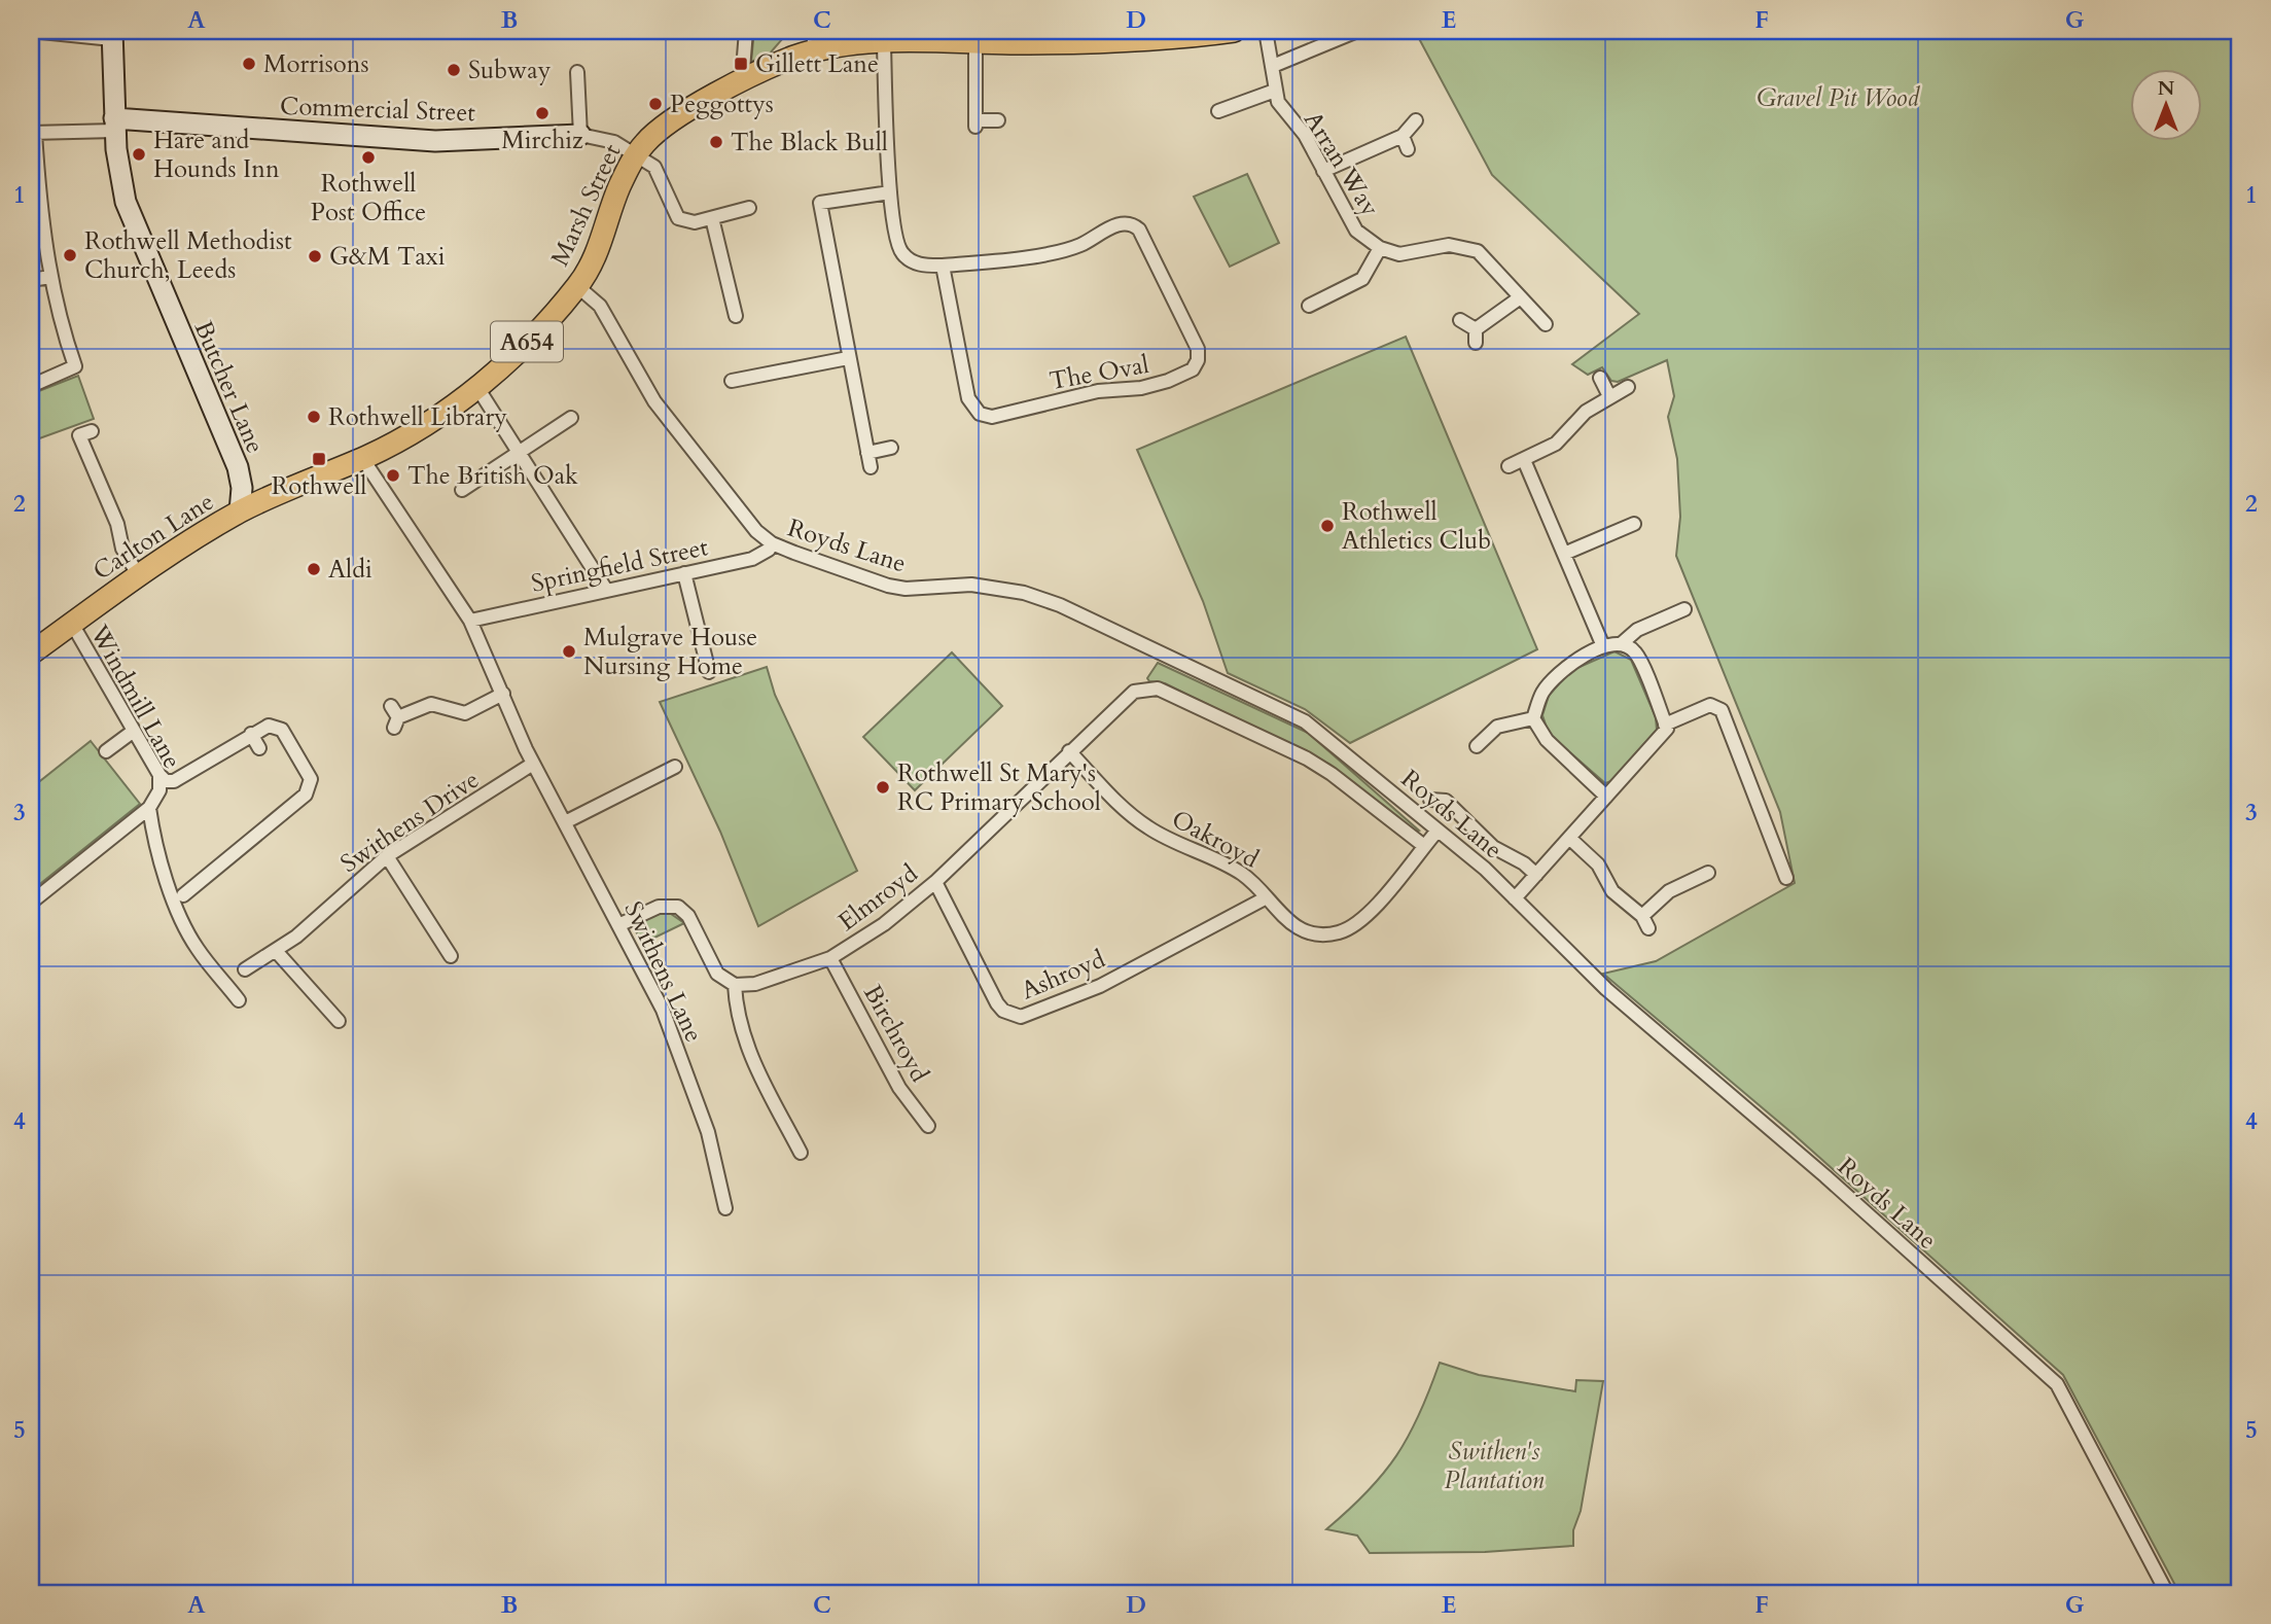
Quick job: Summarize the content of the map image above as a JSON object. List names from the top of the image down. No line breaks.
{"streets":{"main road":["Marsh Street","A654","Carlton Lane"],"street":["Commercial Street","Arran Way","The Oval","Butcher Lane","Royds Lane","Springfield Street","Windmill Lane","Swithens Drive","Oakroyd","Elmroyd","Swithens Lane","Ashroyd","Birchroyd"]},"crossings":[["Commercial Street","Marsh Street"],["Commercial Street","Butcher Lane"],["Marsh Street","A654"],["Marsh Street","Carlton Lane"],["Marsh Street","Royds Lane"],["Marsh Street","Swithens Lane"],["A654","The Oval"],["Butcher Lane","Carlton Lane"],["Carlton Lane","Windmill Lane"],["Royds Lane","Springfield Street"],["Royds Lane","Oakroyd"],["Royds Lane","Elmroyd"],["Springfield Street","Swithens Lane"],["Swithens Drive","Swithens Lane"],["Oakroyd","Elmroyd"],["Oakroyd","Ashroyd"],["Elmroyd","Ashroyd"],["Elmroyd","Birchroyd"]],"parks":["Gravel Pit Wood","Swithen's Plantation"],"places":{"other":["Morrisons","Subway","Peggottys","Mirchiz","The Black Bull","Hare and Hounds Inn","Rothwell Post Office","Rothwell Methodist Church, Leeds","G&M Taxi","Rothwell Library","The British Oak","Rothwell Athletics Club","Aldi","Mulgrave House Nursing Home","Rothwell St Mary's RC Primary School"],"transit":["Gillett Lane","Rothwell"]},"north":"top","grid":{"columns":["A","B","C","D","E","F","G"],"rows":["1","2","3","4","5"]}}
